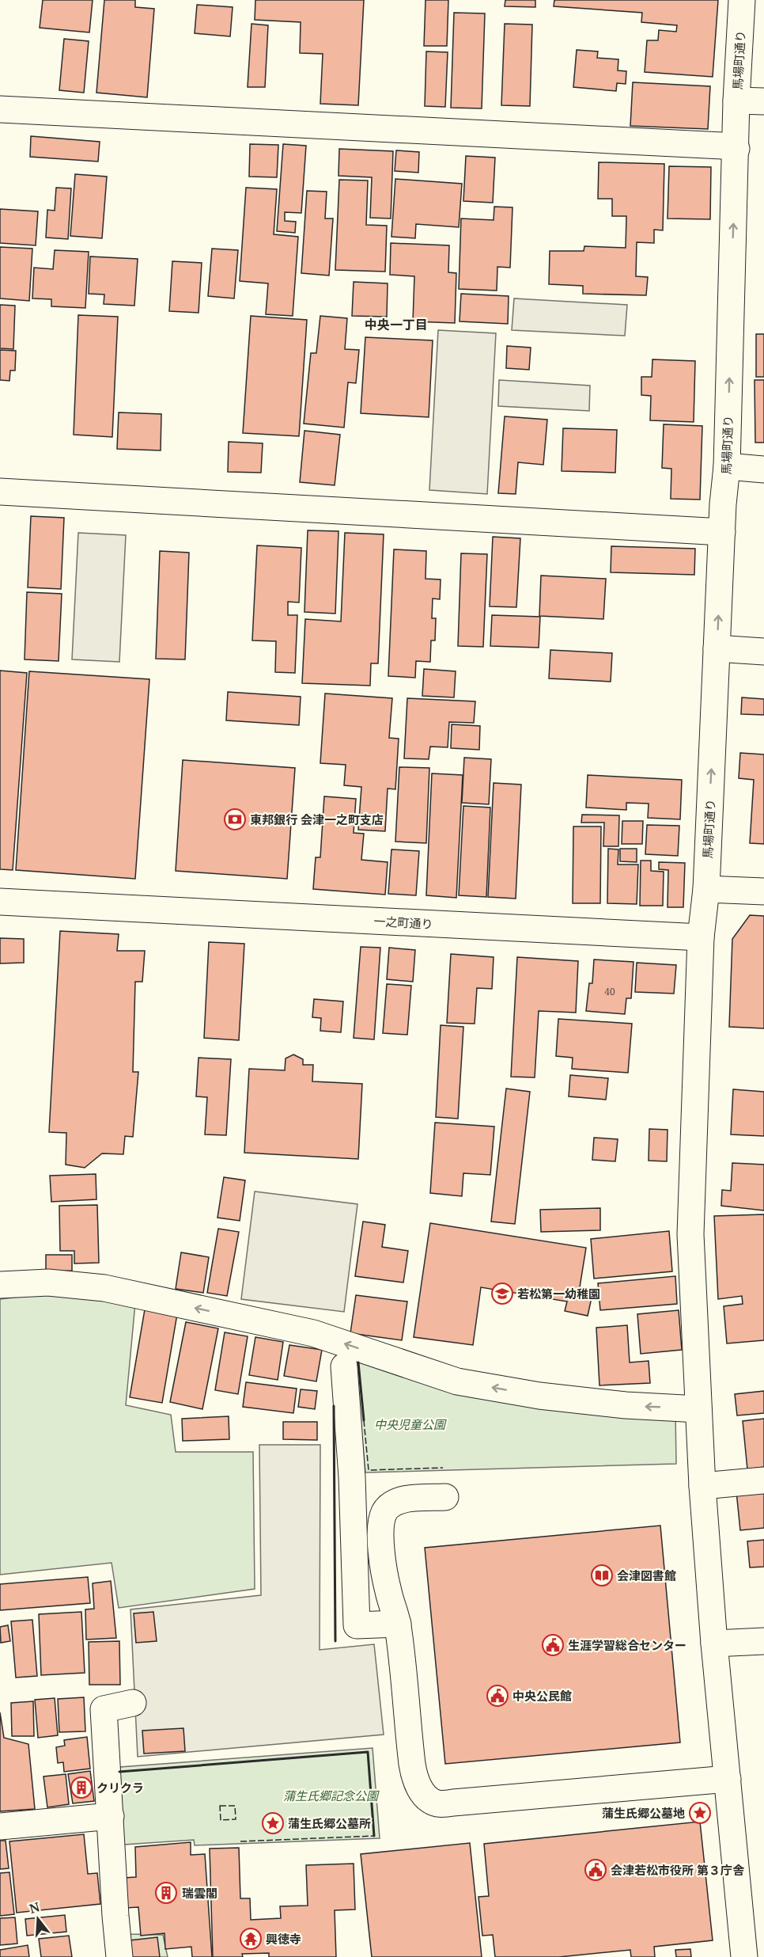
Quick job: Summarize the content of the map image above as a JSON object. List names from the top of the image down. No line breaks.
{"streets":{"street":["馬場町通り","一之町通り"]},"one_way":["馬場町通り"],"districts":["中央一丁目"],"parks":["中央児童公園","蒲生氏郷記念公園"],"places":{"bank":["東邦銀行 会津一之町支店"],"school or university":["若松第一幼稚園"],"library":["会津図書館"],"public building":["生涯学習総合センター","中央公民館","会津若松市役所 第３庁舎"],"building":["クリクラ","瑞雲閣"],"place":["蒲生氏郷公墓地","蒲生氏郷公墓所"],"temple":["興徳寺"]},"house_numbers":["40"],"north":"top"}
